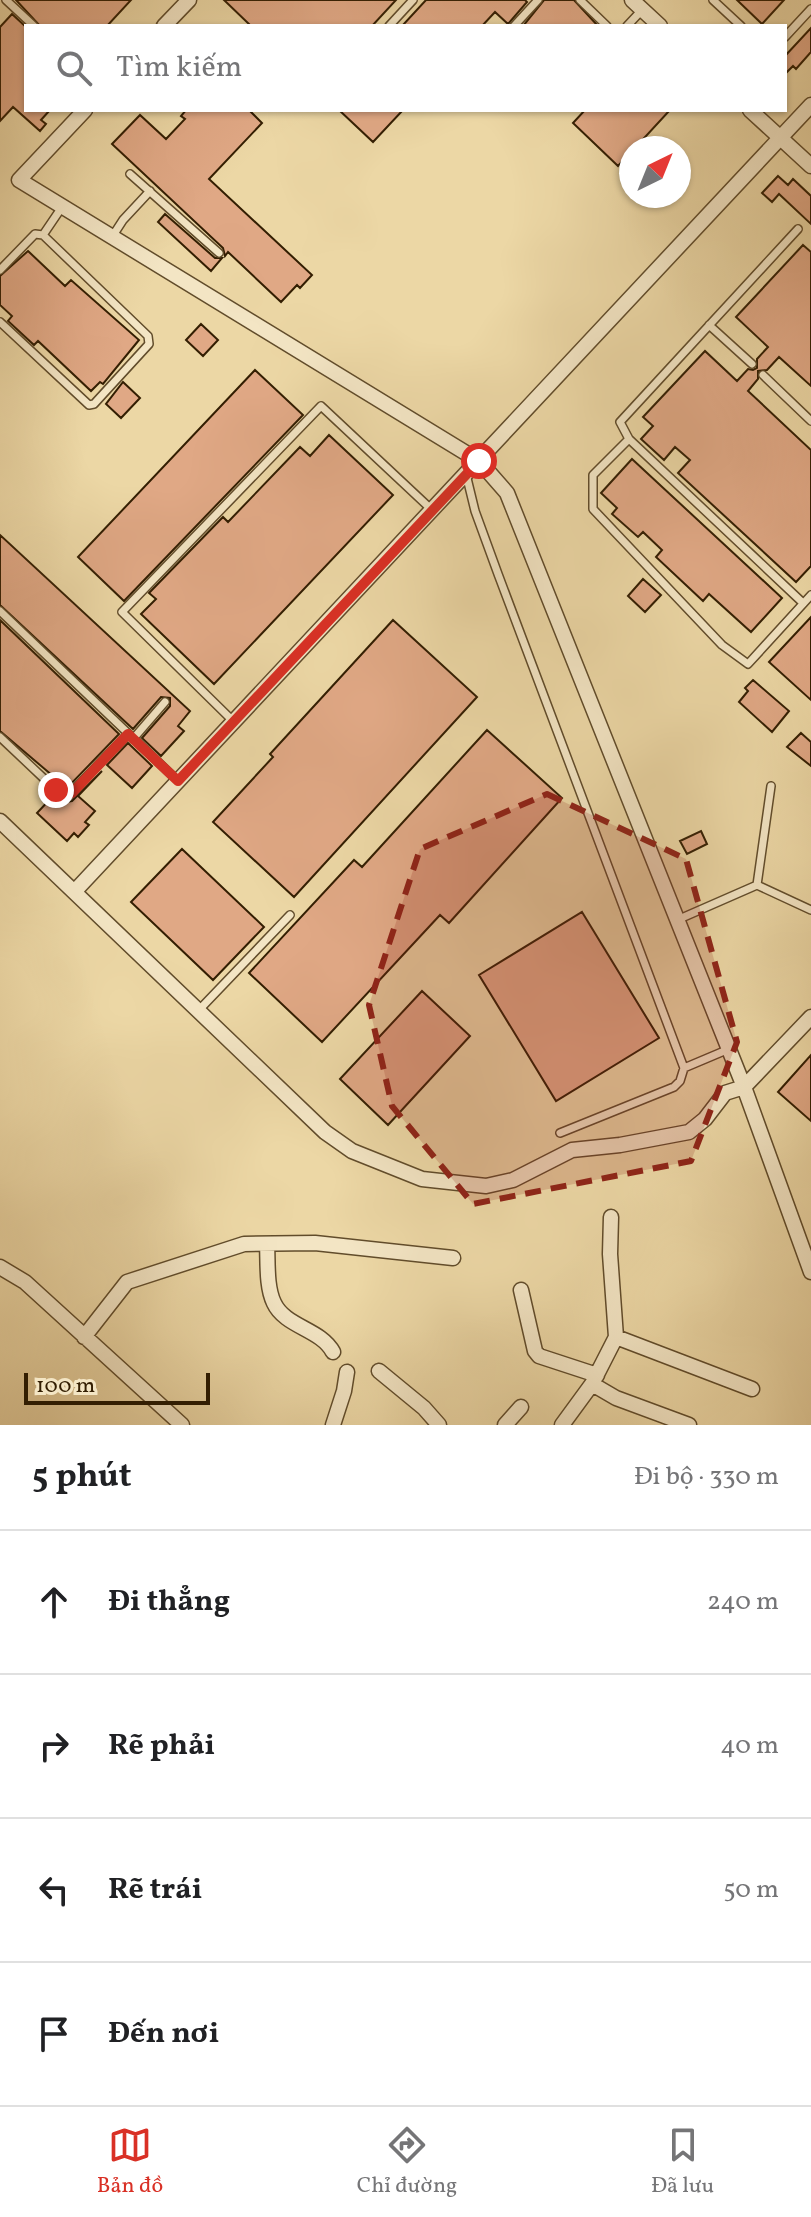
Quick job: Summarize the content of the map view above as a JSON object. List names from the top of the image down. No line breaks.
{"scale_bar":"100 m","north":"top right","page":{"search":"Tìm kiếm","scale":"100 m","heading":["5 phút","Đi bộ · 330 m"],"list":[["Đi thẳng","240 m"],["Rẽ phải","40 m"],["Rẽ trái","50 m"],"Đến nơi"],"nav":["Bản đồ","Chỉ đường","Đã lưu"]}}
